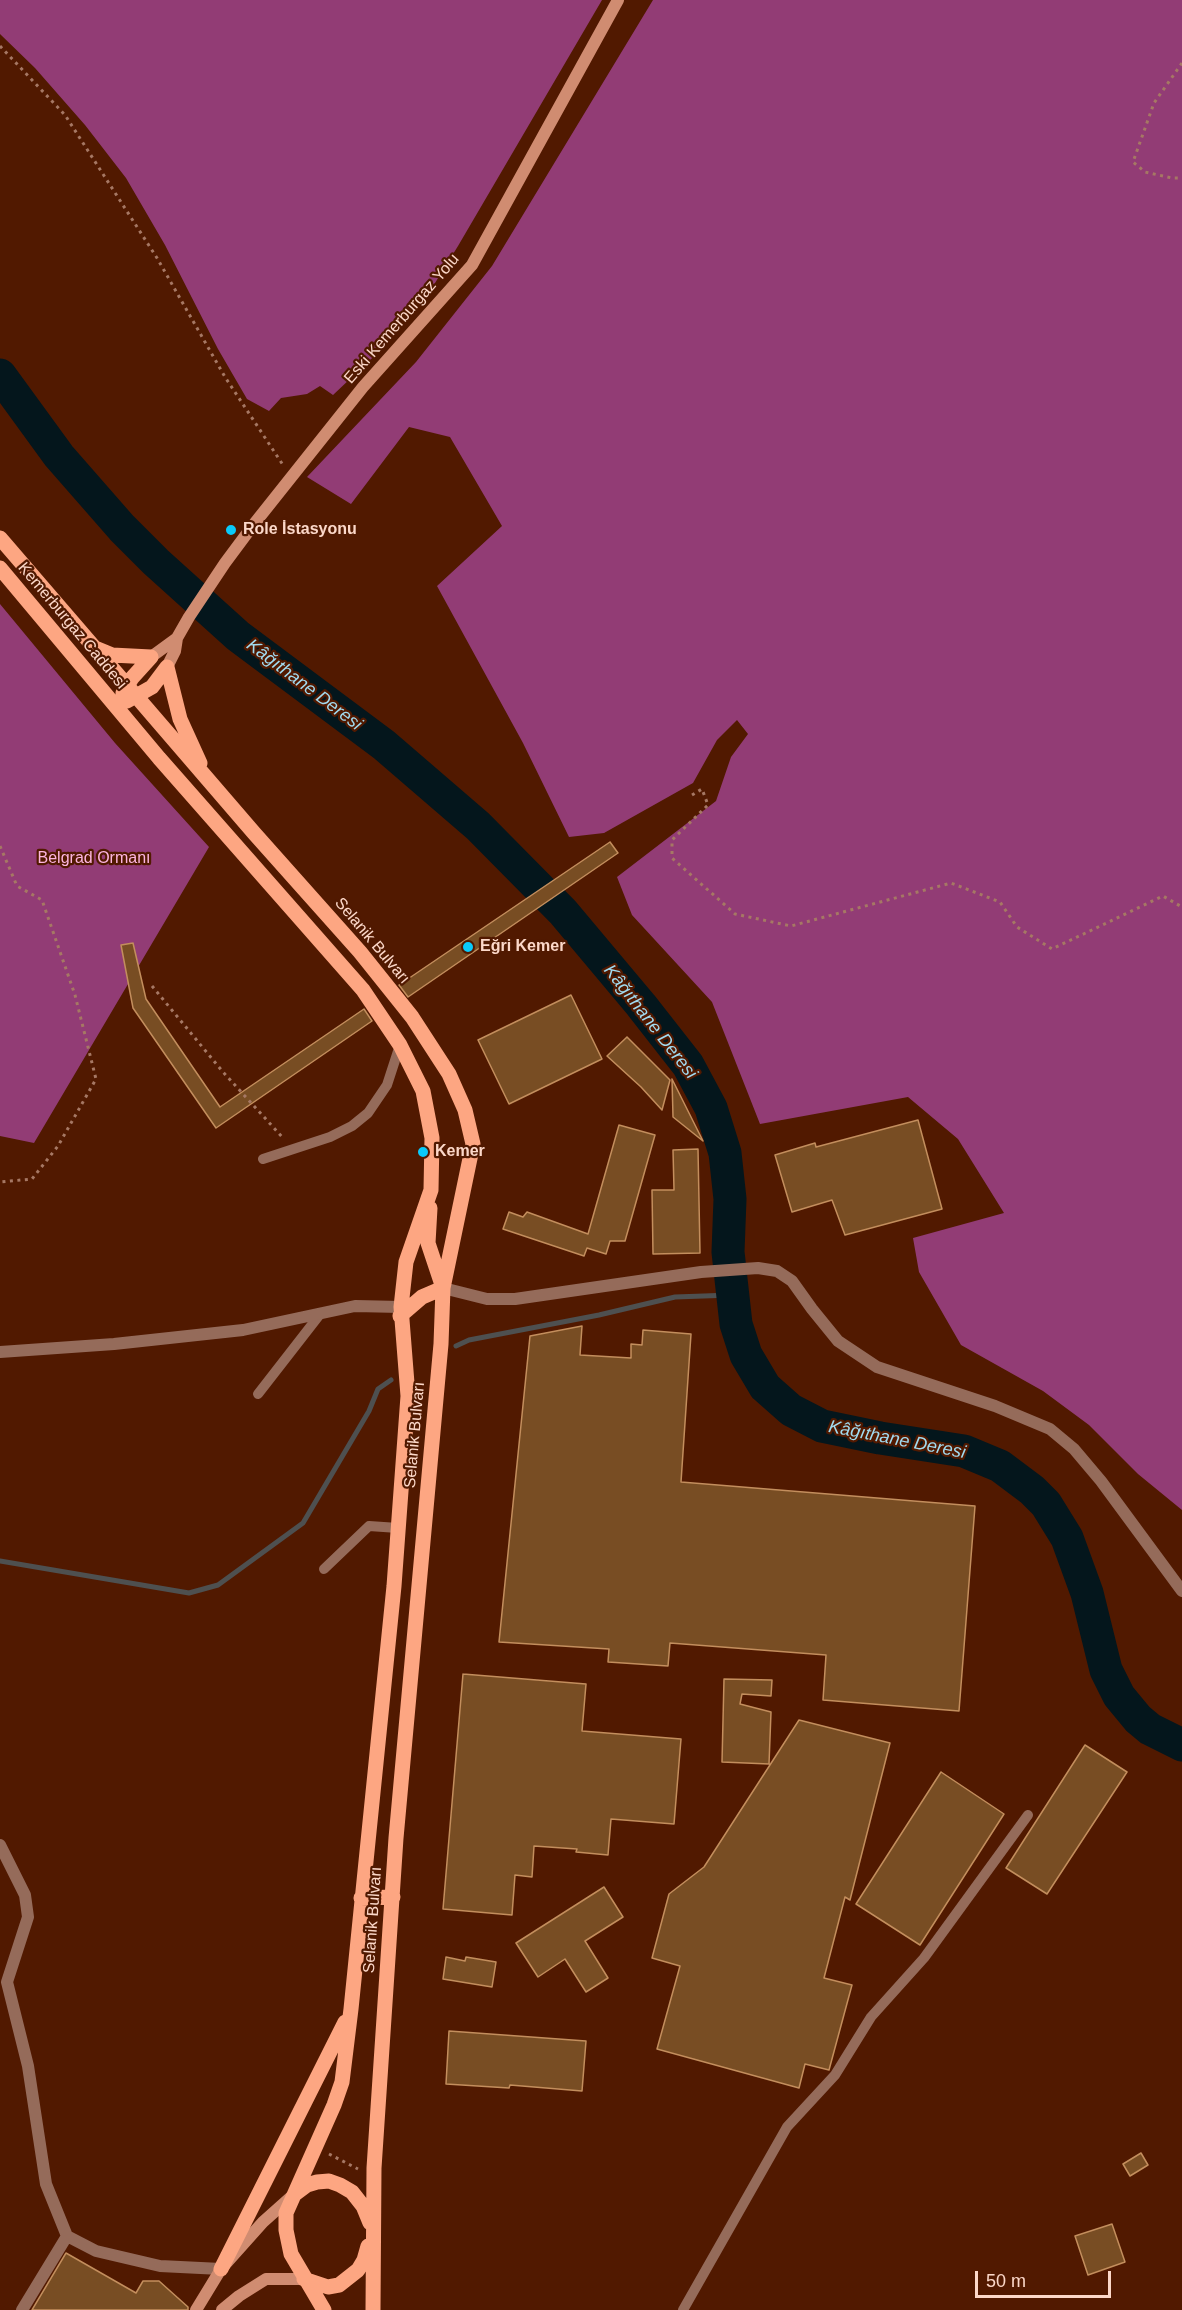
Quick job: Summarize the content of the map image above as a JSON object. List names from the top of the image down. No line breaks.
{"streets":{"main road":["Eski Kemerburgaz Yolu","Kemerburgaz Caddesi","Selanik Bulvarı"]},"crossings":[["Kemerburgaz Caddesi","Selanik Bulvarı"]],"water":["Kâğıthane Deresi"],"parks":["Belgrad Ormanı"],"places":["Role İstasyonu","Eğri Kemer","Kemer"],"scale_bar":"50 m"}
